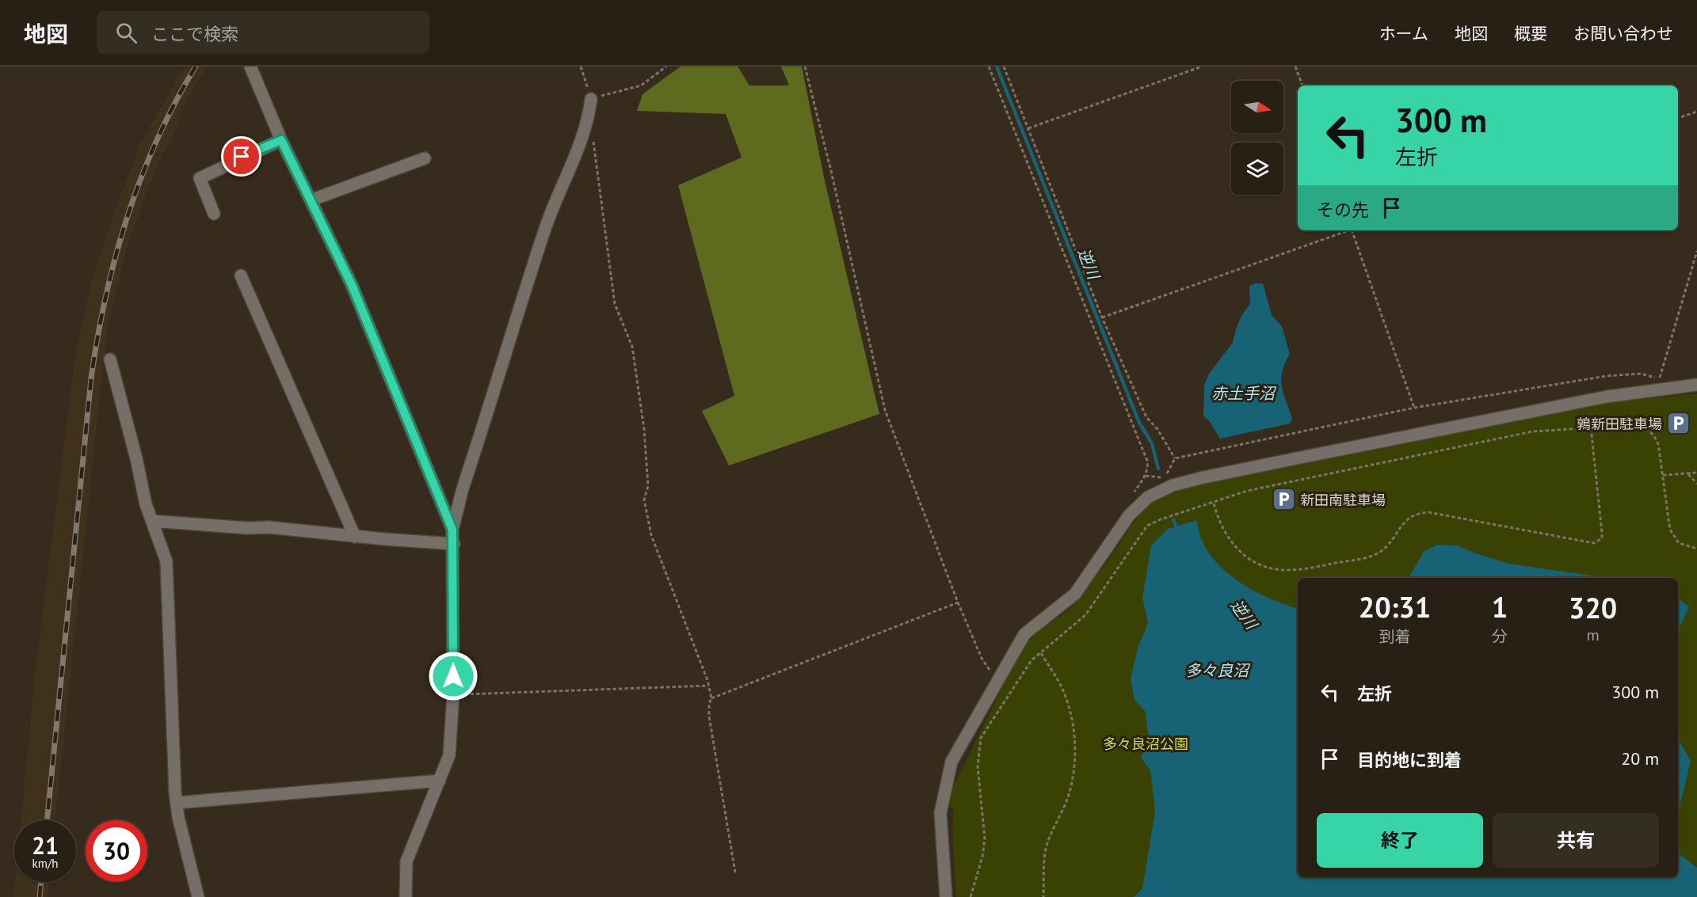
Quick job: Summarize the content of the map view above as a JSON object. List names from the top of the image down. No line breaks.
{"water":["逆川","赤土手沼","多々良沼"],"parks":["多々良沼公園"],"places":{"parking":["鶉新田駐車場","新田南駐車場"]},"north":"right","page":{"header":"地図","search":"ここで検索","nav":["ホーム","地図","概要","お問い合わせ"],"turn":["300 m","左折"],"then":"その先","eta":["20:31","到着","1","分","320","m"],"list":[{"name":"左折","value":"300 m"},{"name":"目的地に到着","value":"20 m"}],"buttons":["終了","共有"],"speed":"21 km/h","limit":"30"}}
